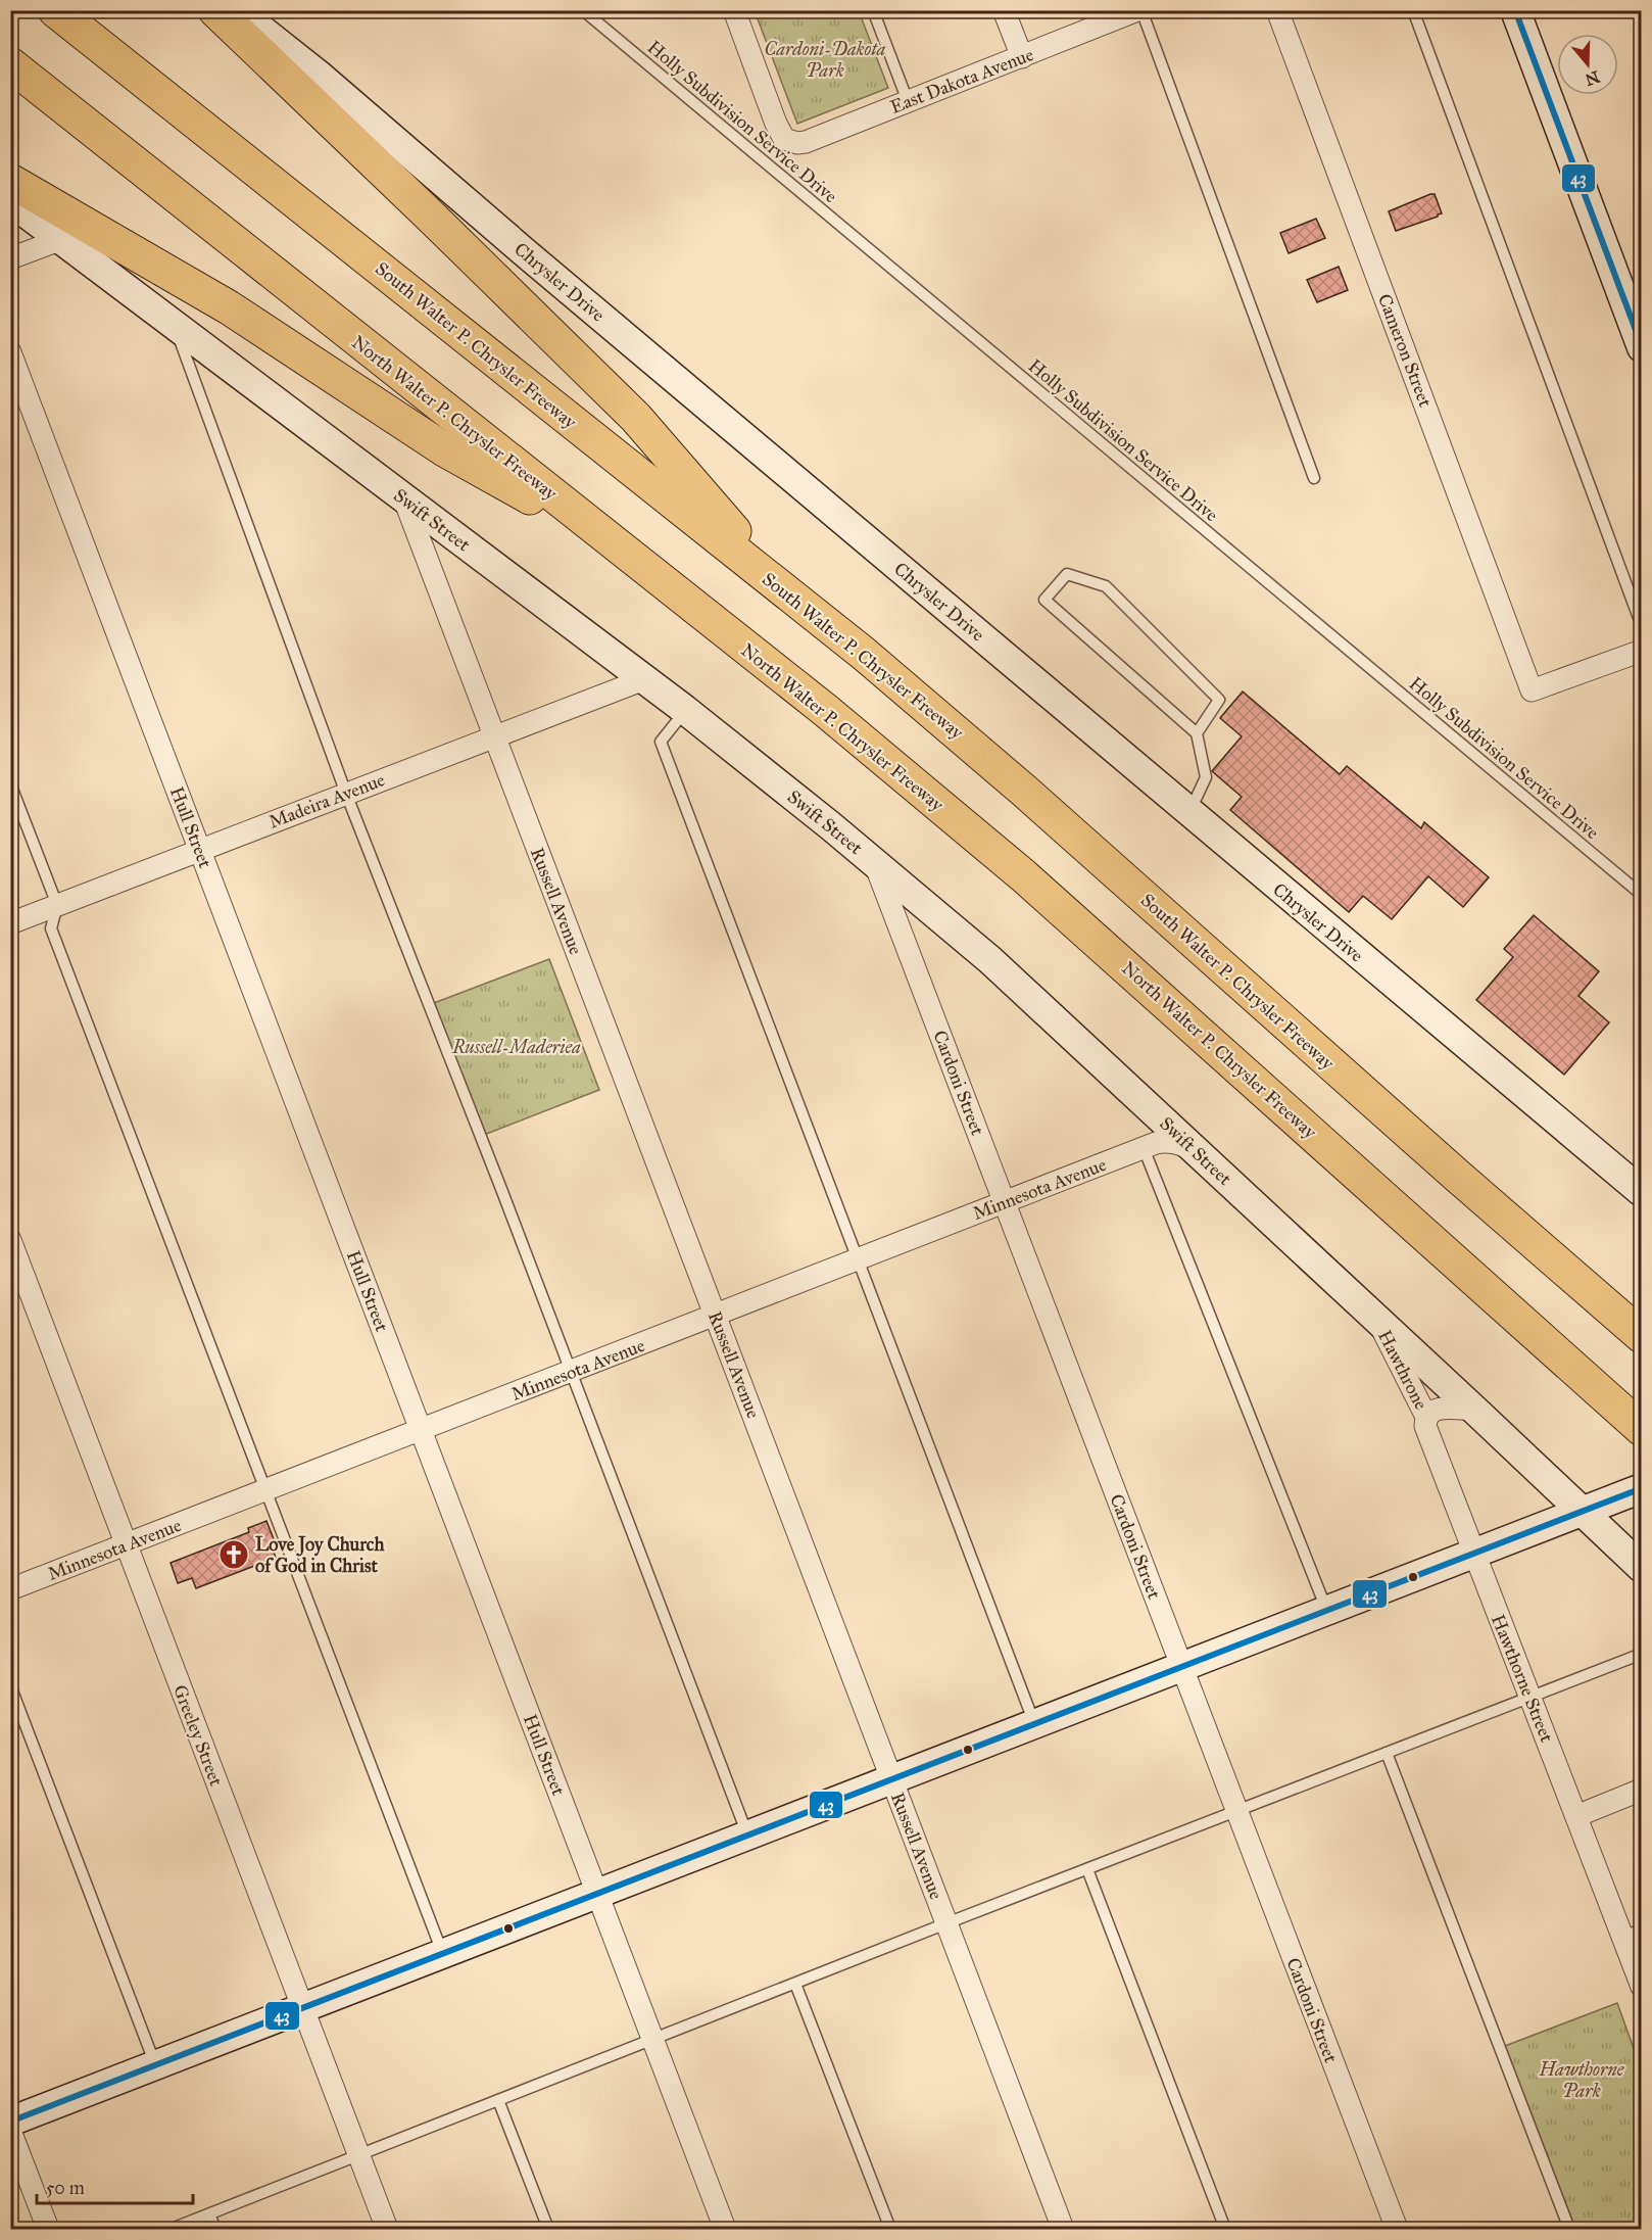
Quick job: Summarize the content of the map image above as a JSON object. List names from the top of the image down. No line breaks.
{"streets":{"highway":["South Walter P. Chrysler Freeway","North Walter P. Chrysler Freeway"],"main road":["Chrysler Drive","Swift Street"],"street":["East Dakota Avenue","Cameron Street","Madeira Avenue","Hull Street","Russell Avenue","Cardoni Street","Minnesota Avenue","Hawthrone","Hawthorne Street","Greeley Street"],"lane":["Holly Subdivision Service Drive"]},"crossings":[["Swift Street","Madeira Avenue"],["Swift Street","Russell Avenue"],["Swift Street","Cardoni Street"],["Swift Street","Minnesota Avenue"],["Swift Street","Hawthrone"],["Madeira Avenue","Hull Street"],["Madeira Avenue","Russell Avenue"],["Hull Street","Minnesota Avenue"],["Russell Avenue","Minnesota Avenue"],["Cardoni Street","Minnesota Avenue"],["Minnesota Avenue","Greeley Street"],["Hawthrone","Hawthorne Street"]],"parks":["Cardoni-Dakota Park","Russell-Maderiea","Hawthorne Park"],"places":{"church":["Love Joy Church of God in Christ"]},"lines":["transit line 43"],"scale_bar":"50 m","north":"bottom"}
